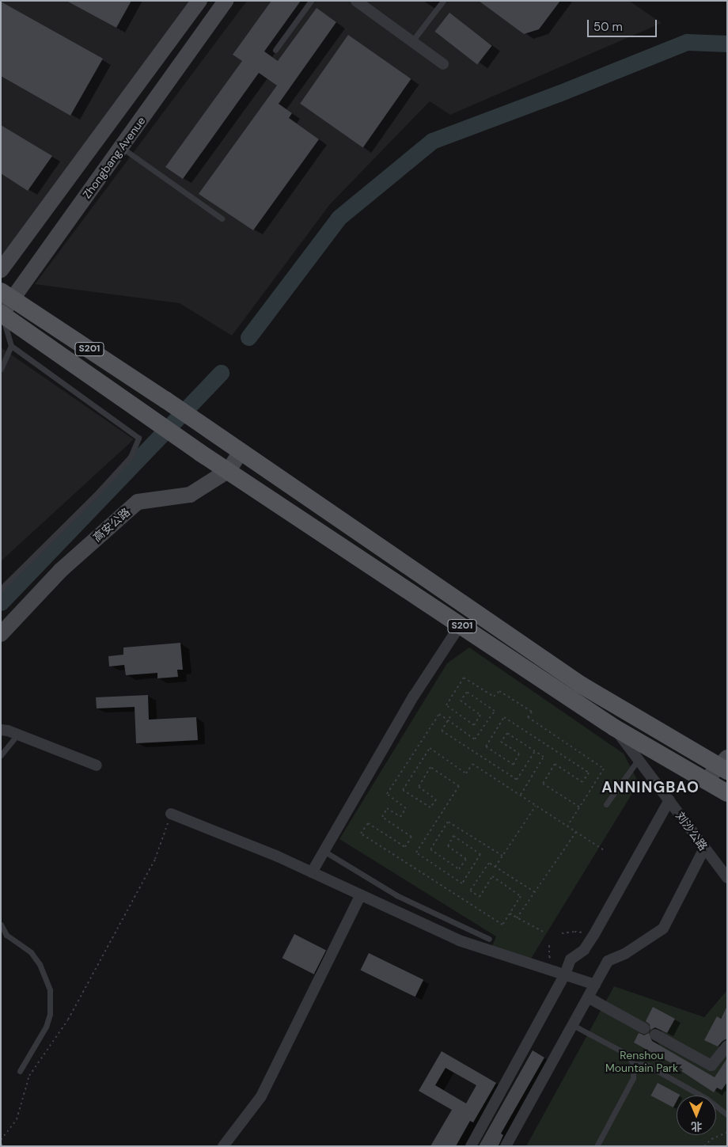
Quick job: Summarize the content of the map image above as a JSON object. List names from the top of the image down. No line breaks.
{"streets":{"main road":["Zhongbang Avenue","S201","高安公路"],"street":["刘沙公路"]},"crossings":[["Zhongbang Avenue","S201"],["S201","高安公路"],["S201","刘沙公路"]],"districts":["ANNINGBAO"],"parks":["Renshou Mountain Park"],"scale_bar":"50 m","north":"bottom"}
